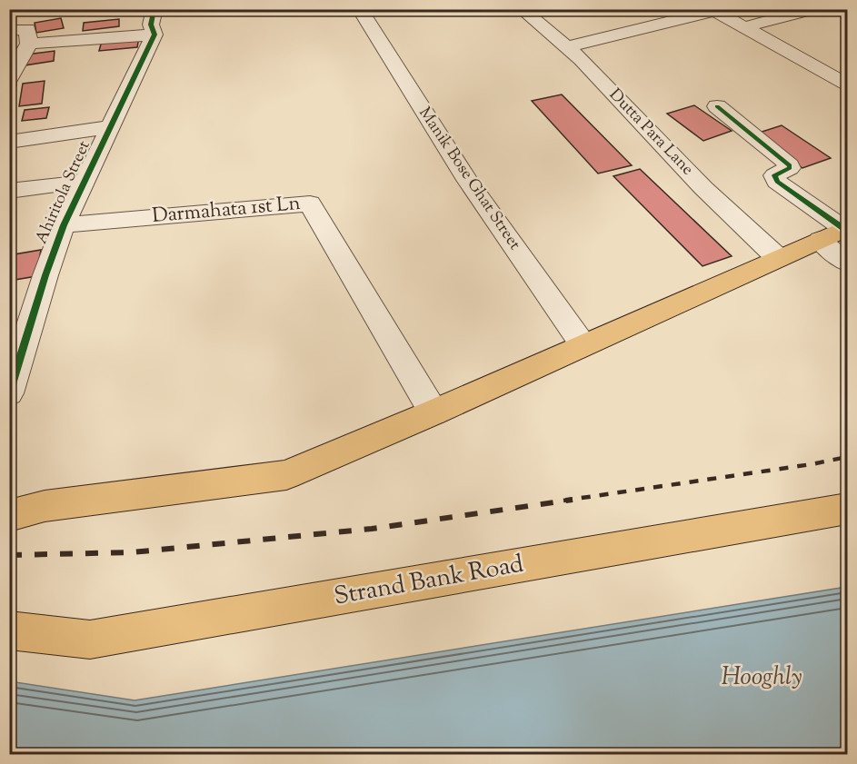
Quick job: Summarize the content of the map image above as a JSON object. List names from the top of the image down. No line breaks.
{"streets":{"main road":["Strand Bank Road"],"street":["Dutta Para Lane","Manik Bose Ghat Street","Ahiritola Street","Darmahata 1st Ln"]},"crossings":[["Ahiritola Street","Darmahata 1st Ln"]],"water":["Hooghly"]}
